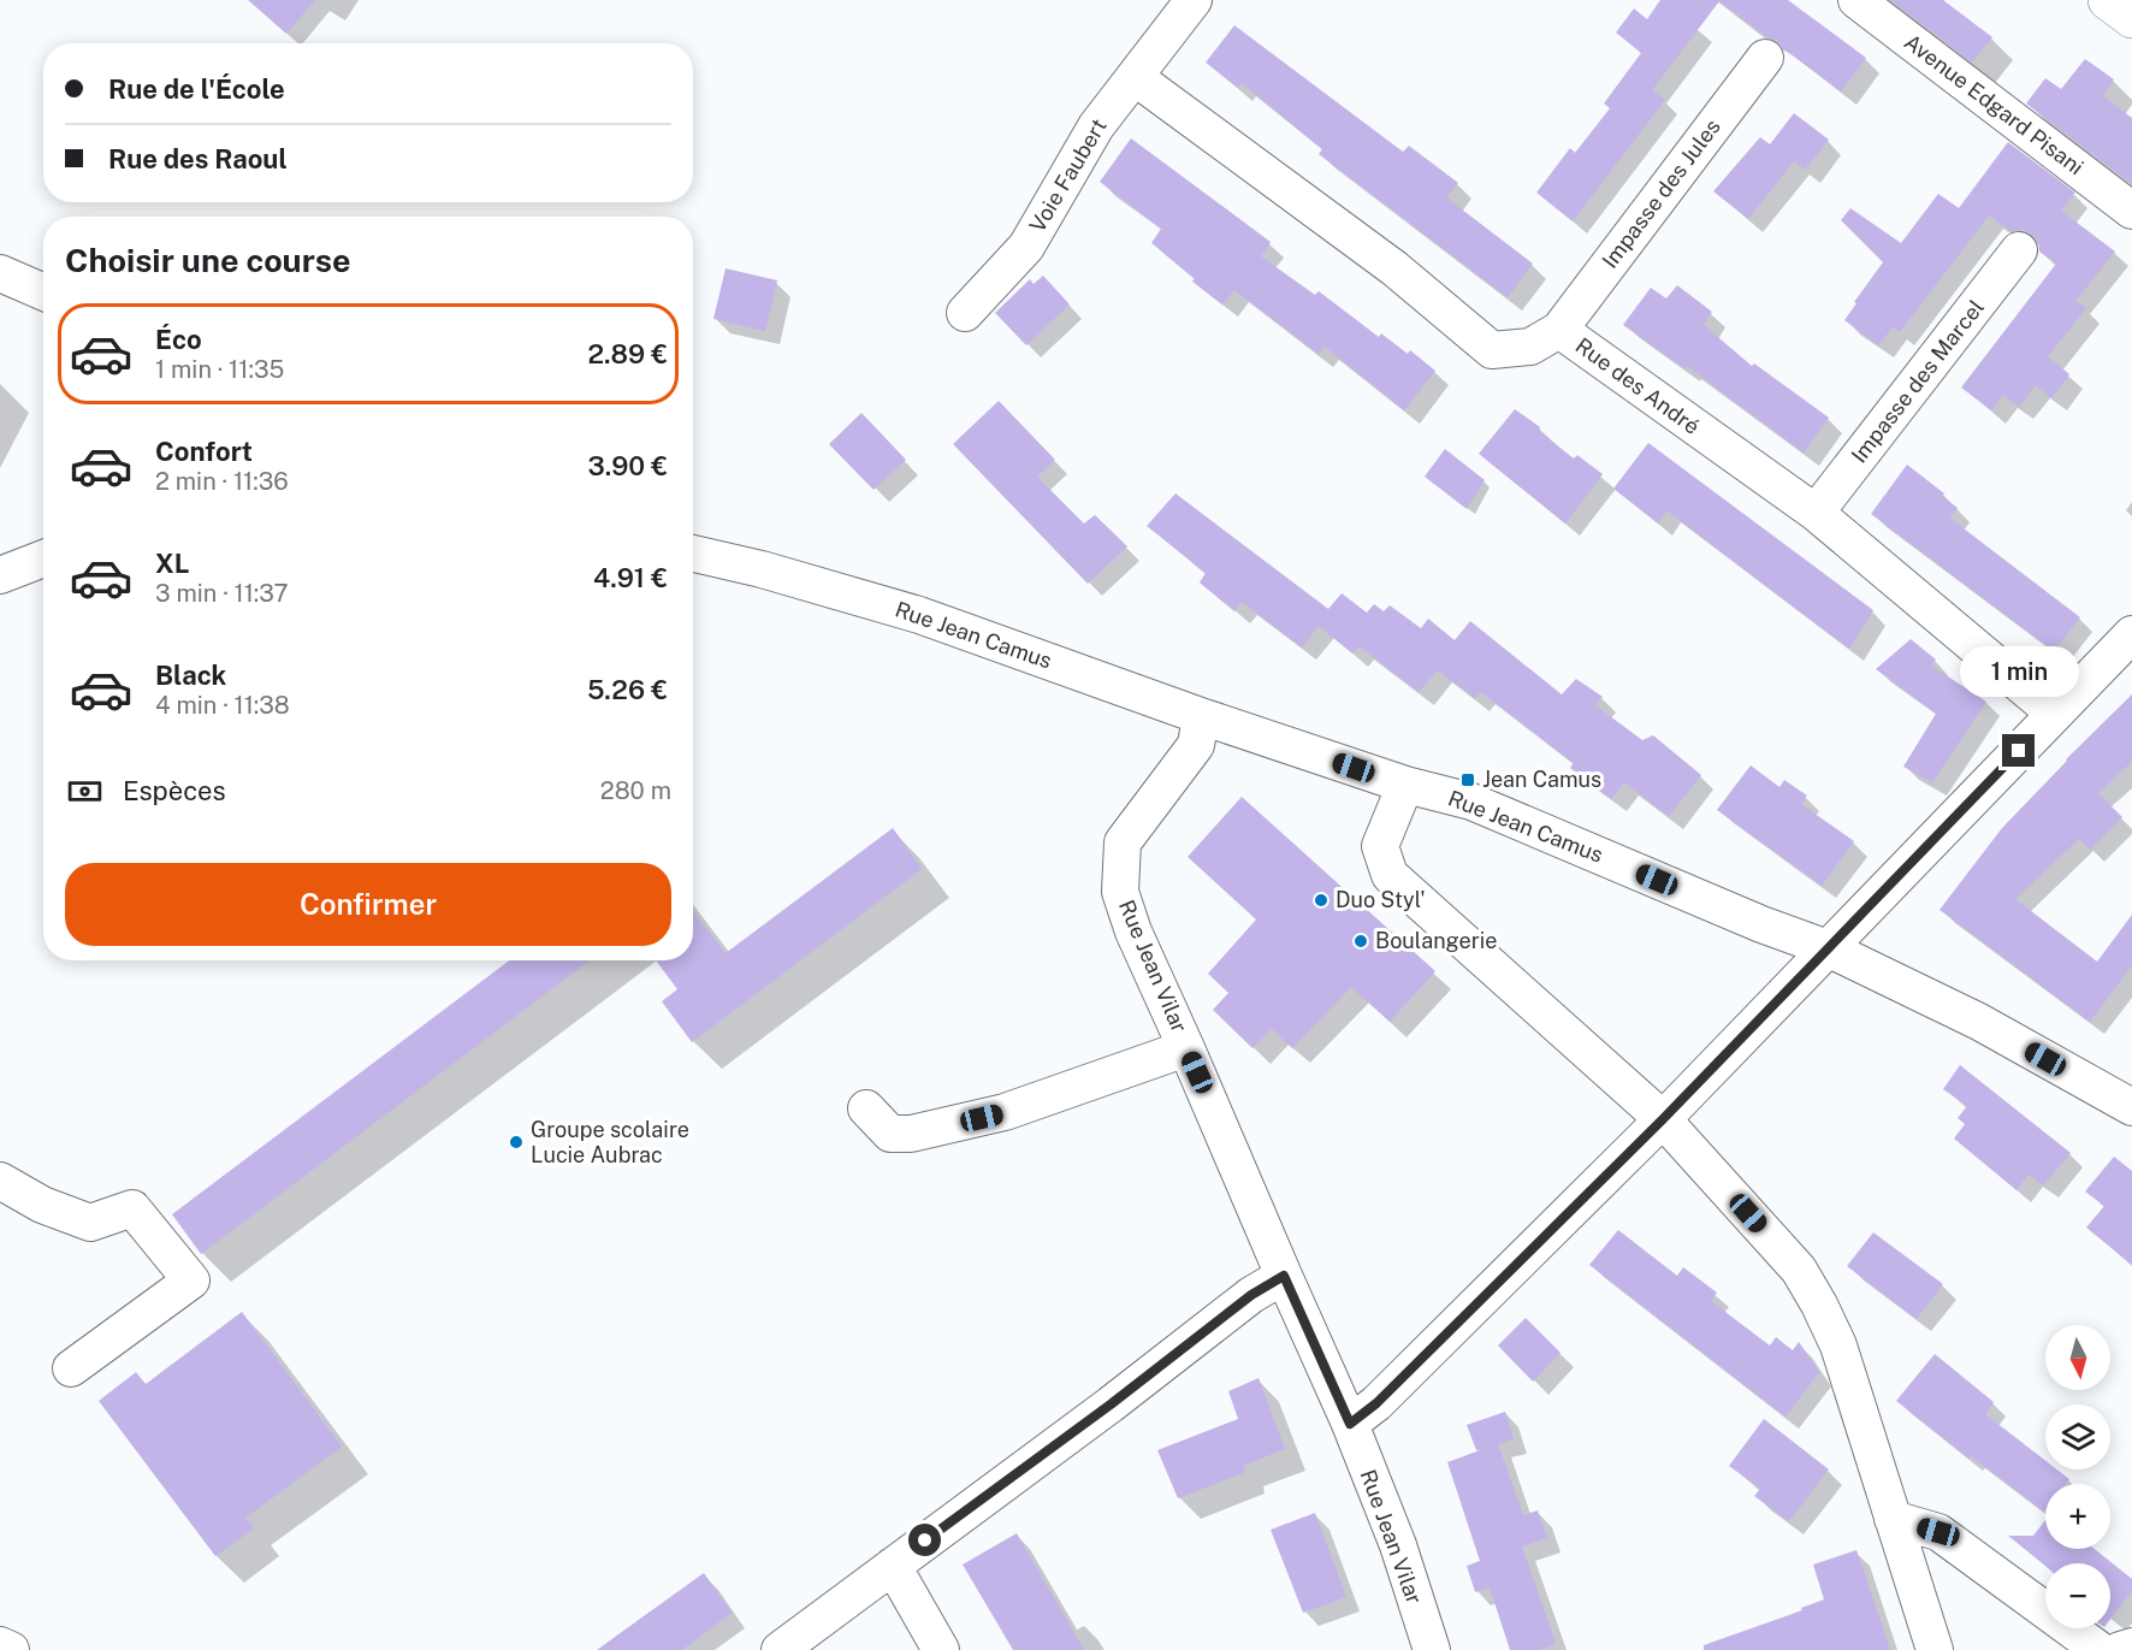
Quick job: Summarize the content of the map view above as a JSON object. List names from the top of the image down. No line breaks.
{"streets":{"street":["Avenue Edgard Pisani","Voie Faubert","Impasse des Jules","Impasse des Marcel","Rue des André","Rue Jean Camus","Rue Jean Vilar"]},"crossings":[["Voie Faubert","Rue des André"],["Impasse des Jules","Rue des André"],["Impasse des Marcel","Rue des André"],["Rue Jean Camus","Rue Jean Vilar"]],"places":{"transit":["Jean Camus"],"other":["Duo Styl'","Boulangerie","Groupe scolaire Lucie Aubrac"]},"north":"bottom","page":{"banner":["Rue de l'École","Rue des Raoul"],"heading":"Choisir une course","list":[{"name":"Éco","note":"1 min · 11:35","value":"2.89 €"},{"name":"Confort","note":"2 min · 11:36","value":"3.90 €"},{"name":"XL","note":"3 min · 11:37","value":"4.91 €"},{"name":"Black","note":"4 min · 11:38","value":"5.26 €"}],"bubble":"1 min","pay":["Espèces","280 m"],"buttons":"Confirmer","map_buttons":["+","−"]}}
